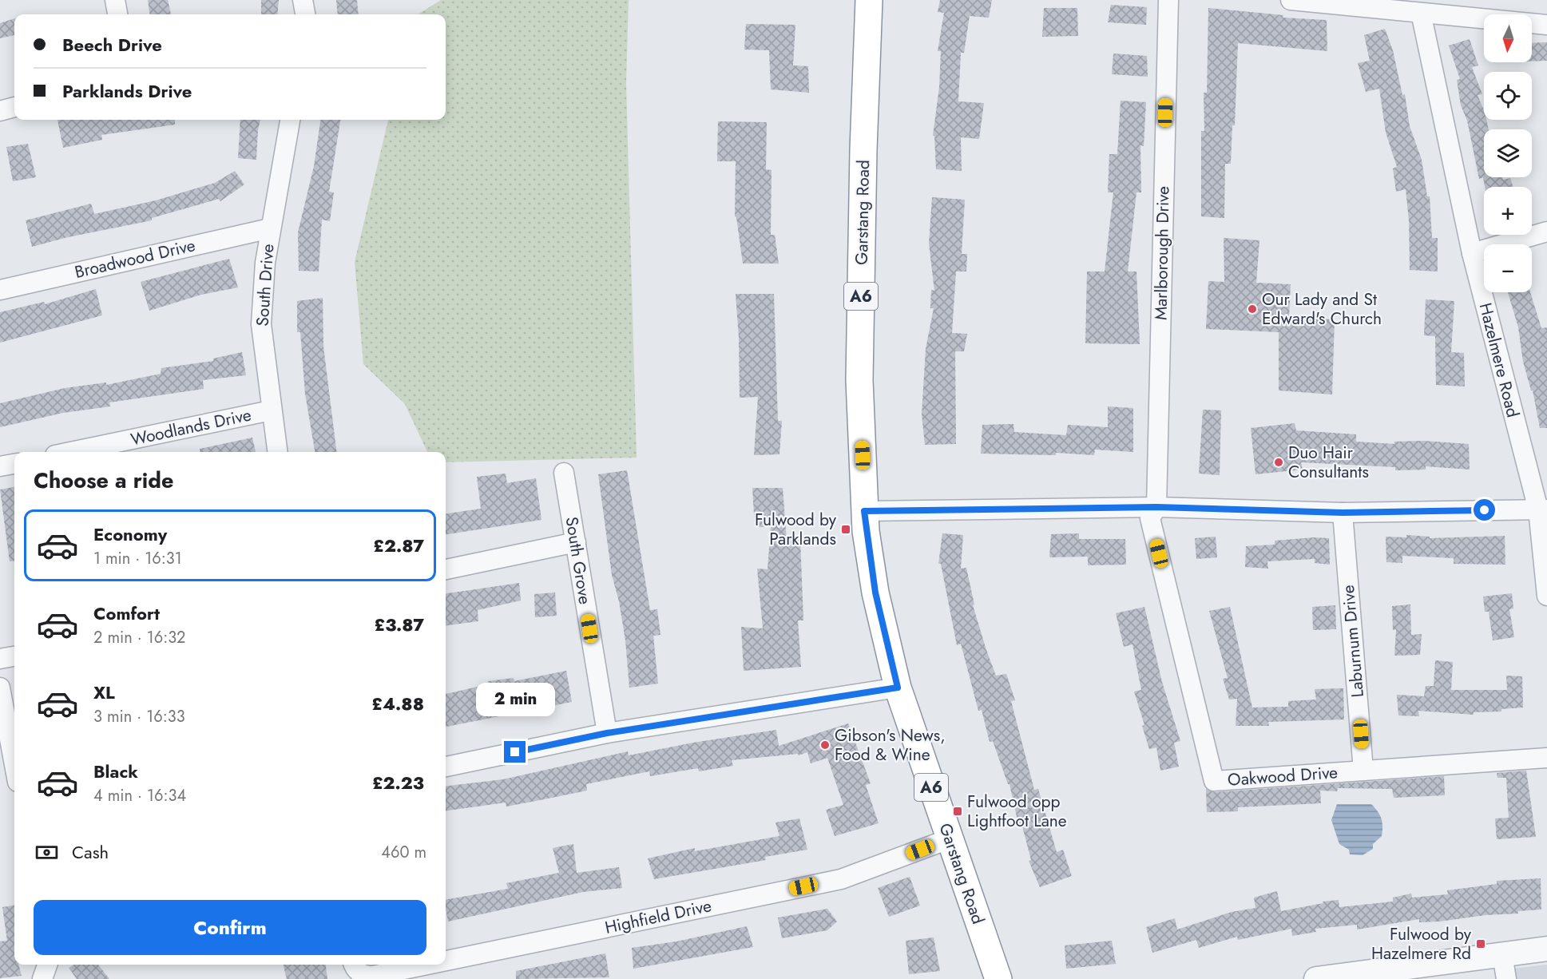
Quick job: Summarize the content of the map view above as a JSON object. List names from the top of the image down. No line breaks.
{"streets":{"highway":["Garstang Road","A6"],"street":["Marlborough Drive","Broadwood Drive","South Drive","Hazelmere Road","Woodlands Drive","South Grove","Laburnum Drive","Oakwood Drive","Highfield Drive"]},"crossings":[["Garstang Road","Highfield Drive"],["Marlborough Drive","Oakwood Drive"],["Broadwood Drive","South Drive"],["South Drive","Woodlands Drive"],["Laburnum Drive","Oakwood Drive"]],"places":{"other":["Our Lady and St Edward's Church","Duo Hair Consultants","Gibson's News, Food & Wine"],"transit":["Fulwood by Parklands","Fulwood opp Lightfoot Lane","Fulwood by Hazelmere Rd"]},"north":"bottom","page":{"map_buttons":["+","−"],"banner":["Beech Drive","Parklands Drive"],"heading":"Choose a ride","list":[{"name":"Economy","note":"1 min · 16:31","value":"£2.87"},{"name":"Comfort","note":"2 min · 16:32","value":"£3.87"},{"name":"XL","note":"3 min · 16:33","value":"£4.88"},{"name":"Black","note":"4 min · 16:34","value":"£2.23"}],"bubble":"2 min","pay":["Cash","460 m"],"buttons":"Confirm"}}
